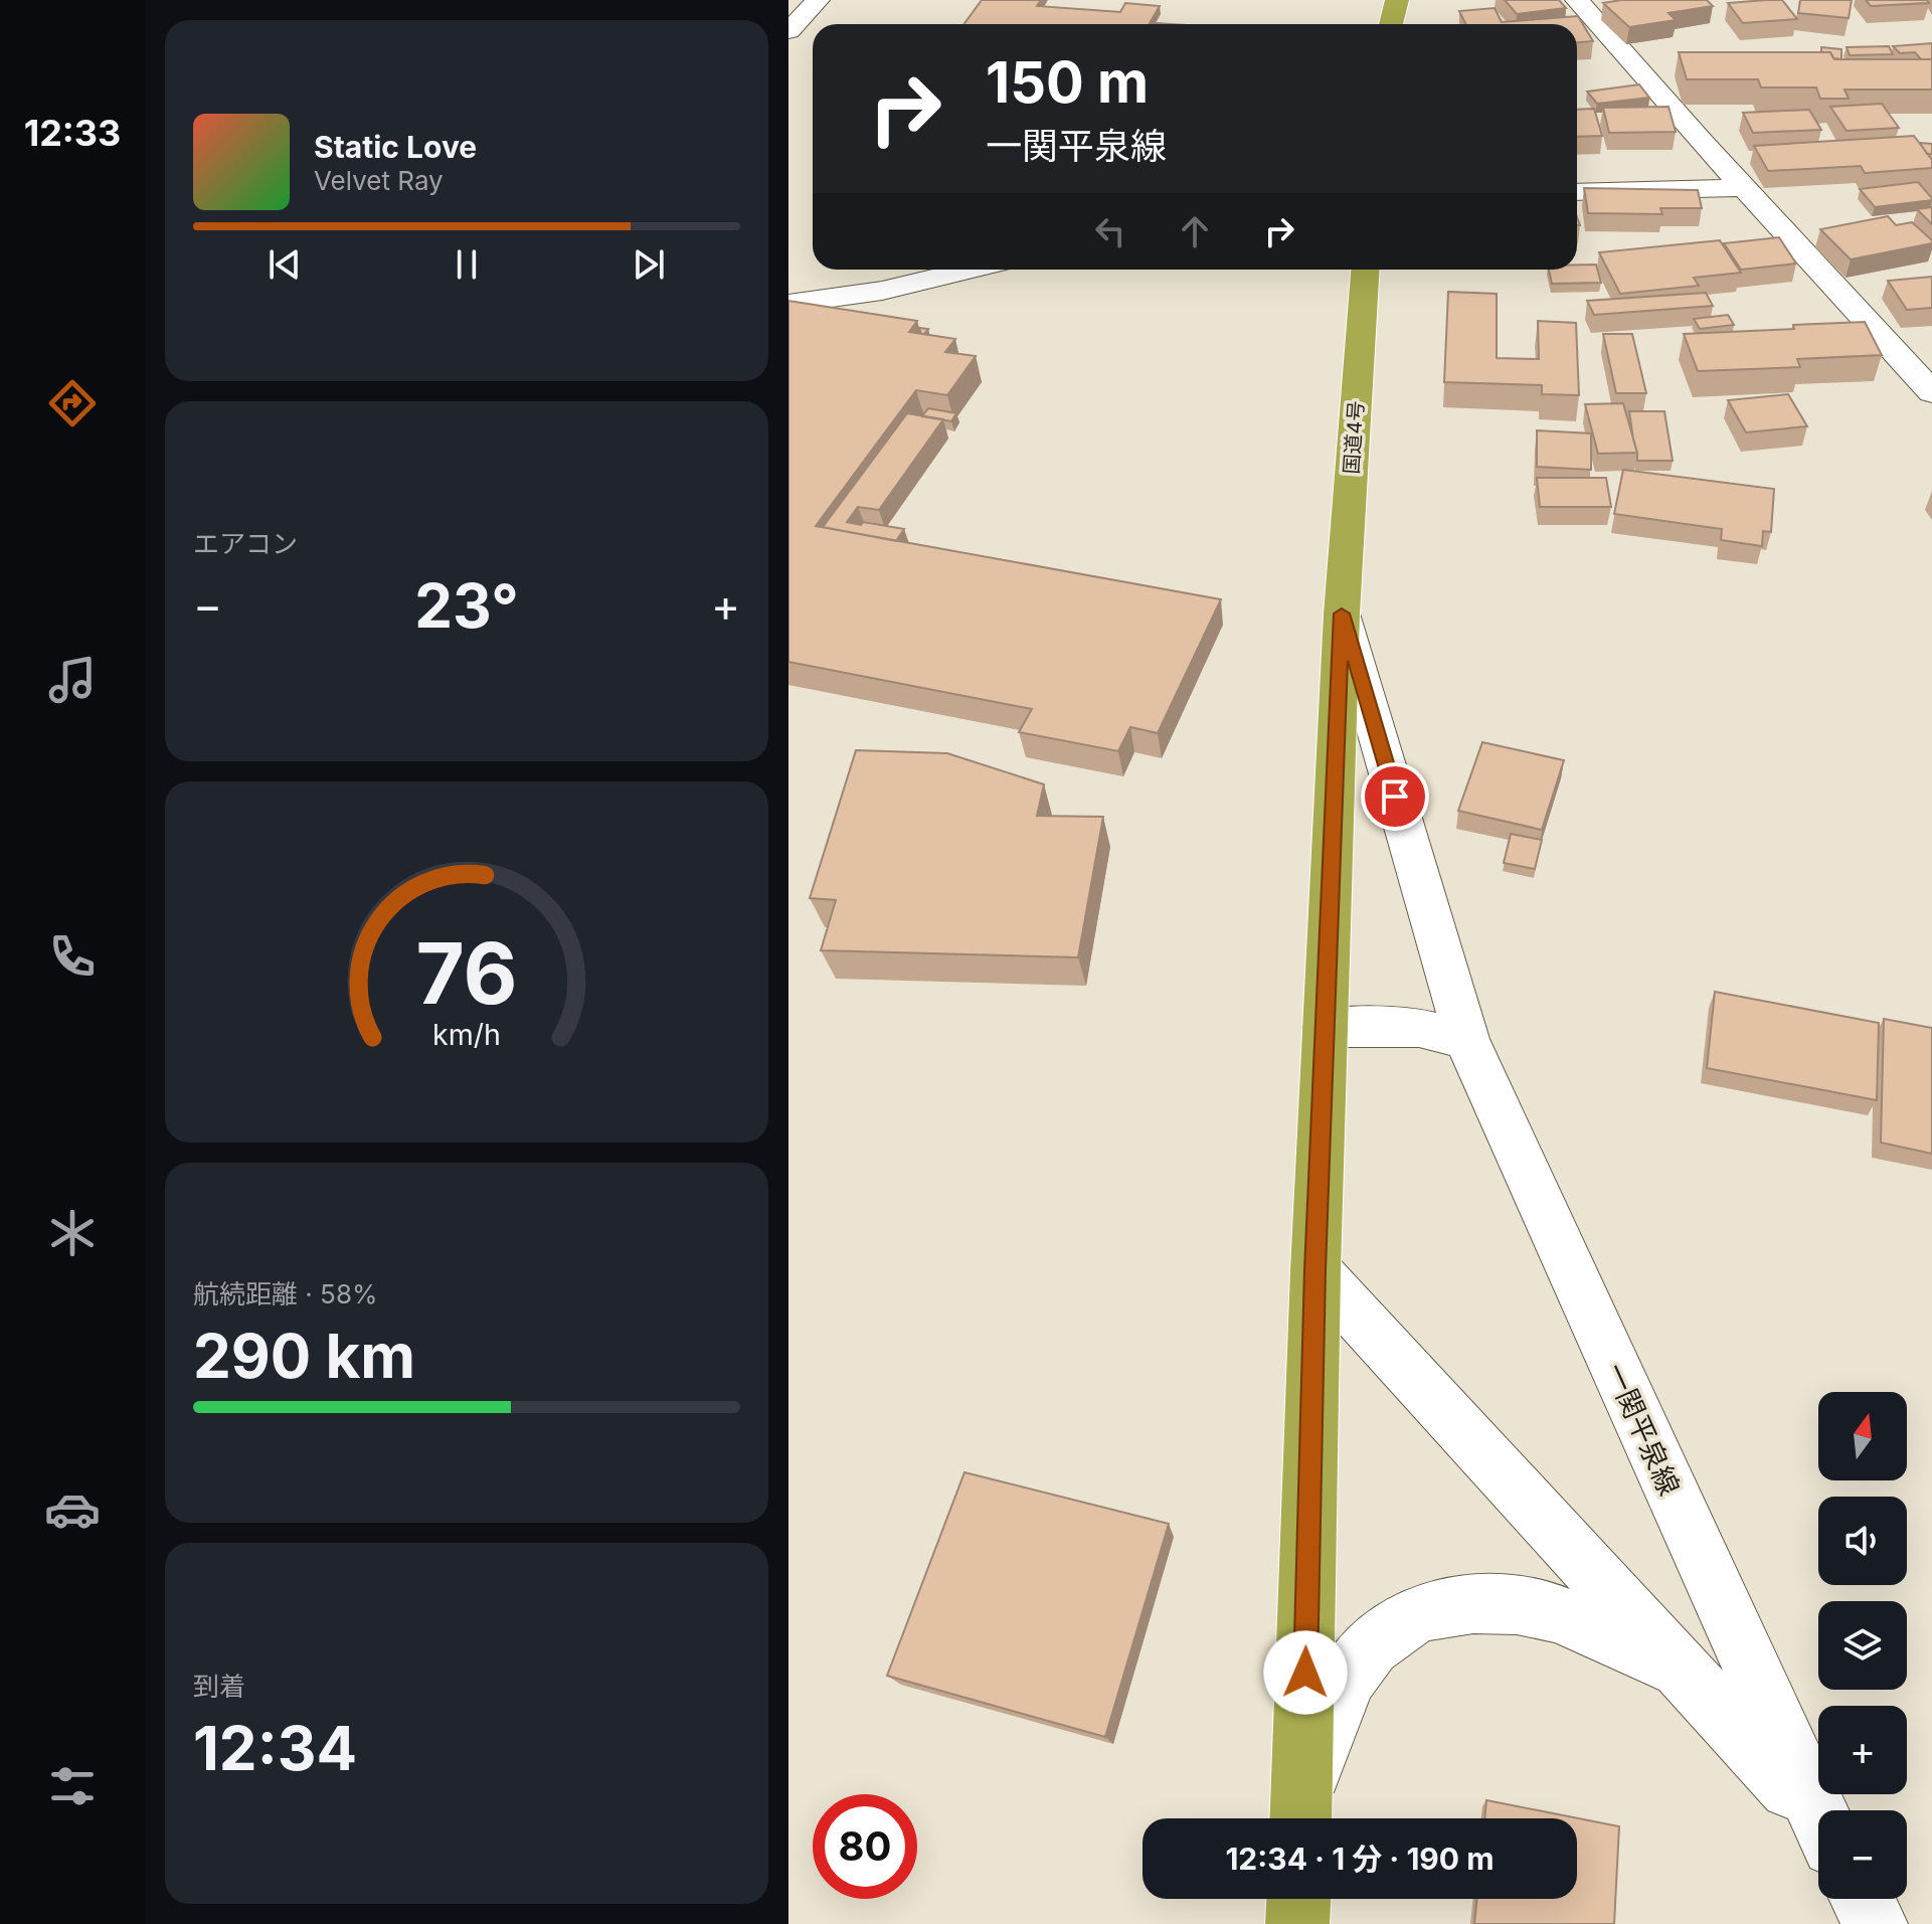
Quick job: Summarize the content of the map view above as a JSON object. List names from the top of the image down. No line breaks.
{"streets":{"highway":["国道4号"],"main road":["一関平泉線"]},"crossings":[["国道4号","一関平泉線"]],"north":"top","page":{"tabs":"12:33","turn":["150 m","一関平泉線"],"song":["Static Love","Velvet Ray"],"tile":["エアコン",["航続距離 · 58%","290 km"],["到着","12:34"]],"heat":["−","23°","+"],"map_buttons":["+","−"],"limit":"80","trip":"12:34 · 1 分 · 190 m","gauge":["76","km/h"]}}
